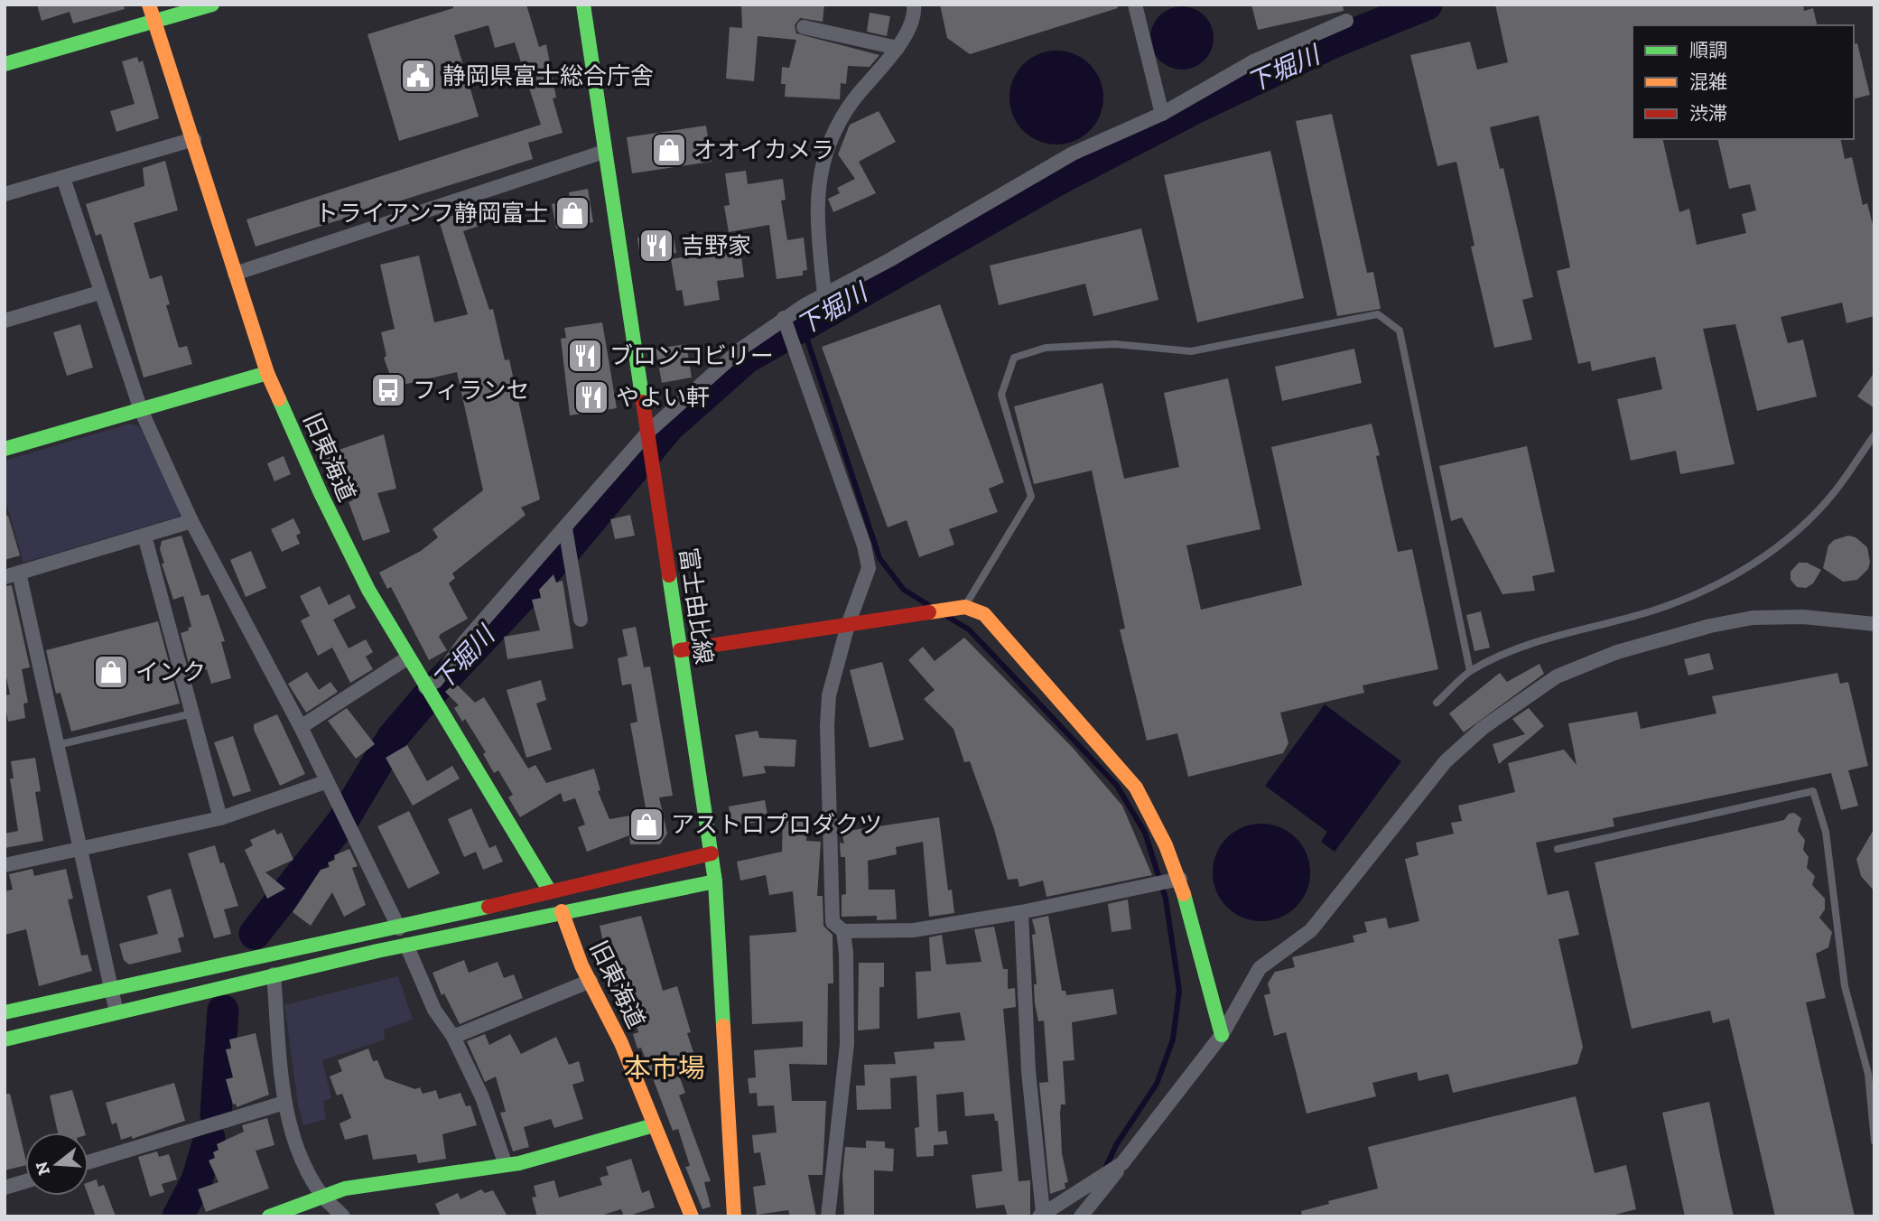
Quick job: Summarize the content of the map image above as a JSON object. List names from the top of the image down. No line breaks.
{"streets":{"street":["旧東海道","富士由比線"]},"districts":["本市場"],"water":["下堀川"],"places":{"public building":["静岡県富士総合庁舎"],"shop":["オオイカメラ","トライアンフ静岡富士","インク","アストロプロダクツ"],"restaurant":["吉野家","ブロンコビリー","やよい軒"],"bus stop":["フィランセ"]},"legend":["順調","混雑","渋滞"],"north":"left"}
